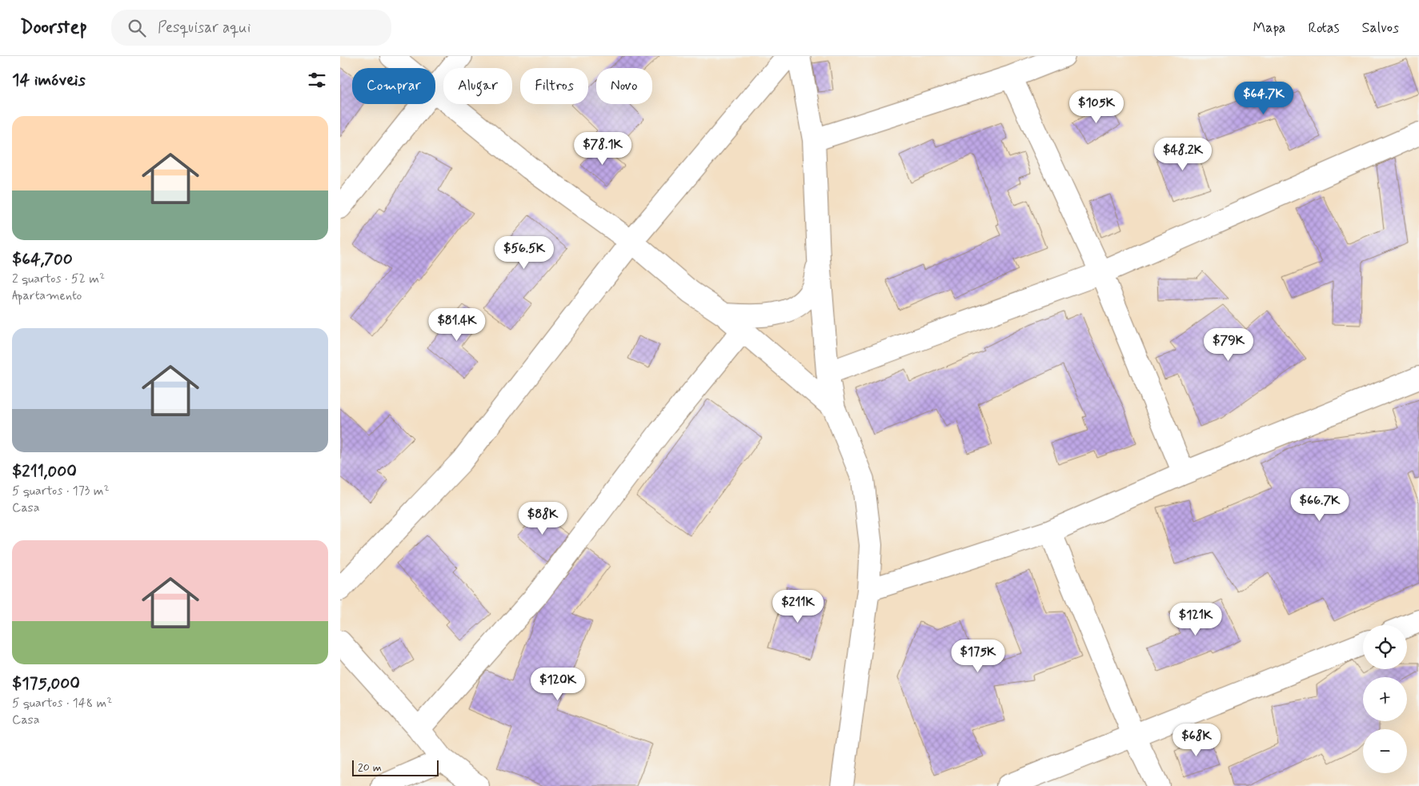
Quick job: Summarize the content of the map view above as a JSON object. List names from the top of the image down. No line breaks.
{"scale_bar":"20 m","page":{"header":"Doorstep","search":"Pesquisar aqui","nav":["Mapa","Rotas","Salvos"],"heading":"14 imóveis","chip":["Comprar","Alugar","Filtros","Novo"],"price":["$64.7K","$105K","$78.1K","$48.2K","$56.5K","$81.4K","$79K","$66.7K","$88K","$211K","$121K","$175K","$120K","$68K"],"list":[{"name":"$64,700","note":"2 quartos · 52 m² · Apartamento"},{"name":"$211,000","note":"5 quartos · 173 m² · Casa"},{"name":"$175,000","note":"5 quartos · 148 m² · Casa"}],"map_buttons":["+","−"],"scale":"20 m"}}
